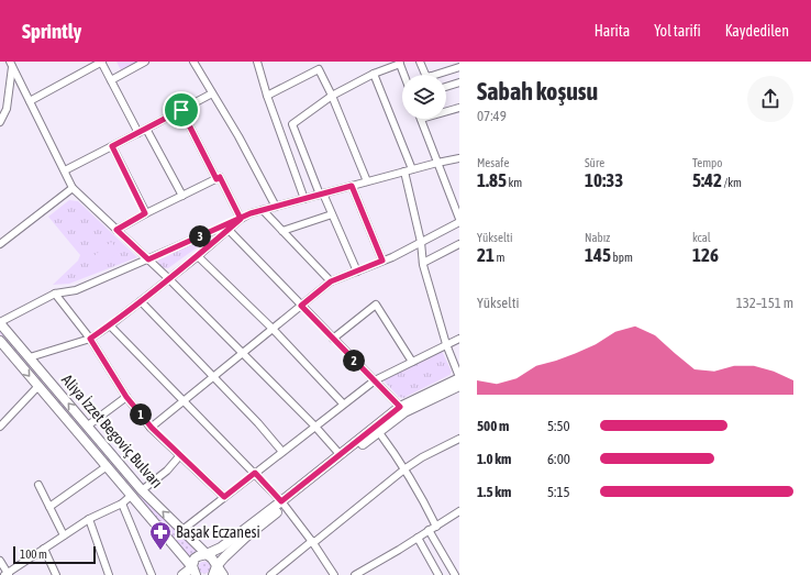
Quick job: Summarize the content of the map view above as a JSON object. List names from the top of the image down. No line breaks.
{"streets":{"main road":["Aliya İzzet Begoviç Bulvarı"]},"places":{"pharmacy":["Başak Eczanesi"]},"scale_bar":"100 m","page":{"header":"Sprintly","nav":["Harita","Yol tarifi","Kaydedilen"],"heading":["Sabah koşusu","07:49"],"stats":[["Mesafe","1.85 km"],["Süre","10:33"],["Tempo","5:42 /km"],["Yükselti","21 m"],["Nabız","145 bpm"],["kcal","126"]],"pins":["3","2","1"],"chart":["Yükselti","132–151 m"],"list":[{"name":"500 m","note":"5:50"},{"name":"1.0 km","note":"6:00"},{"name":"1.5 km","note":"5:15"}],"scale":"100 m"}}
